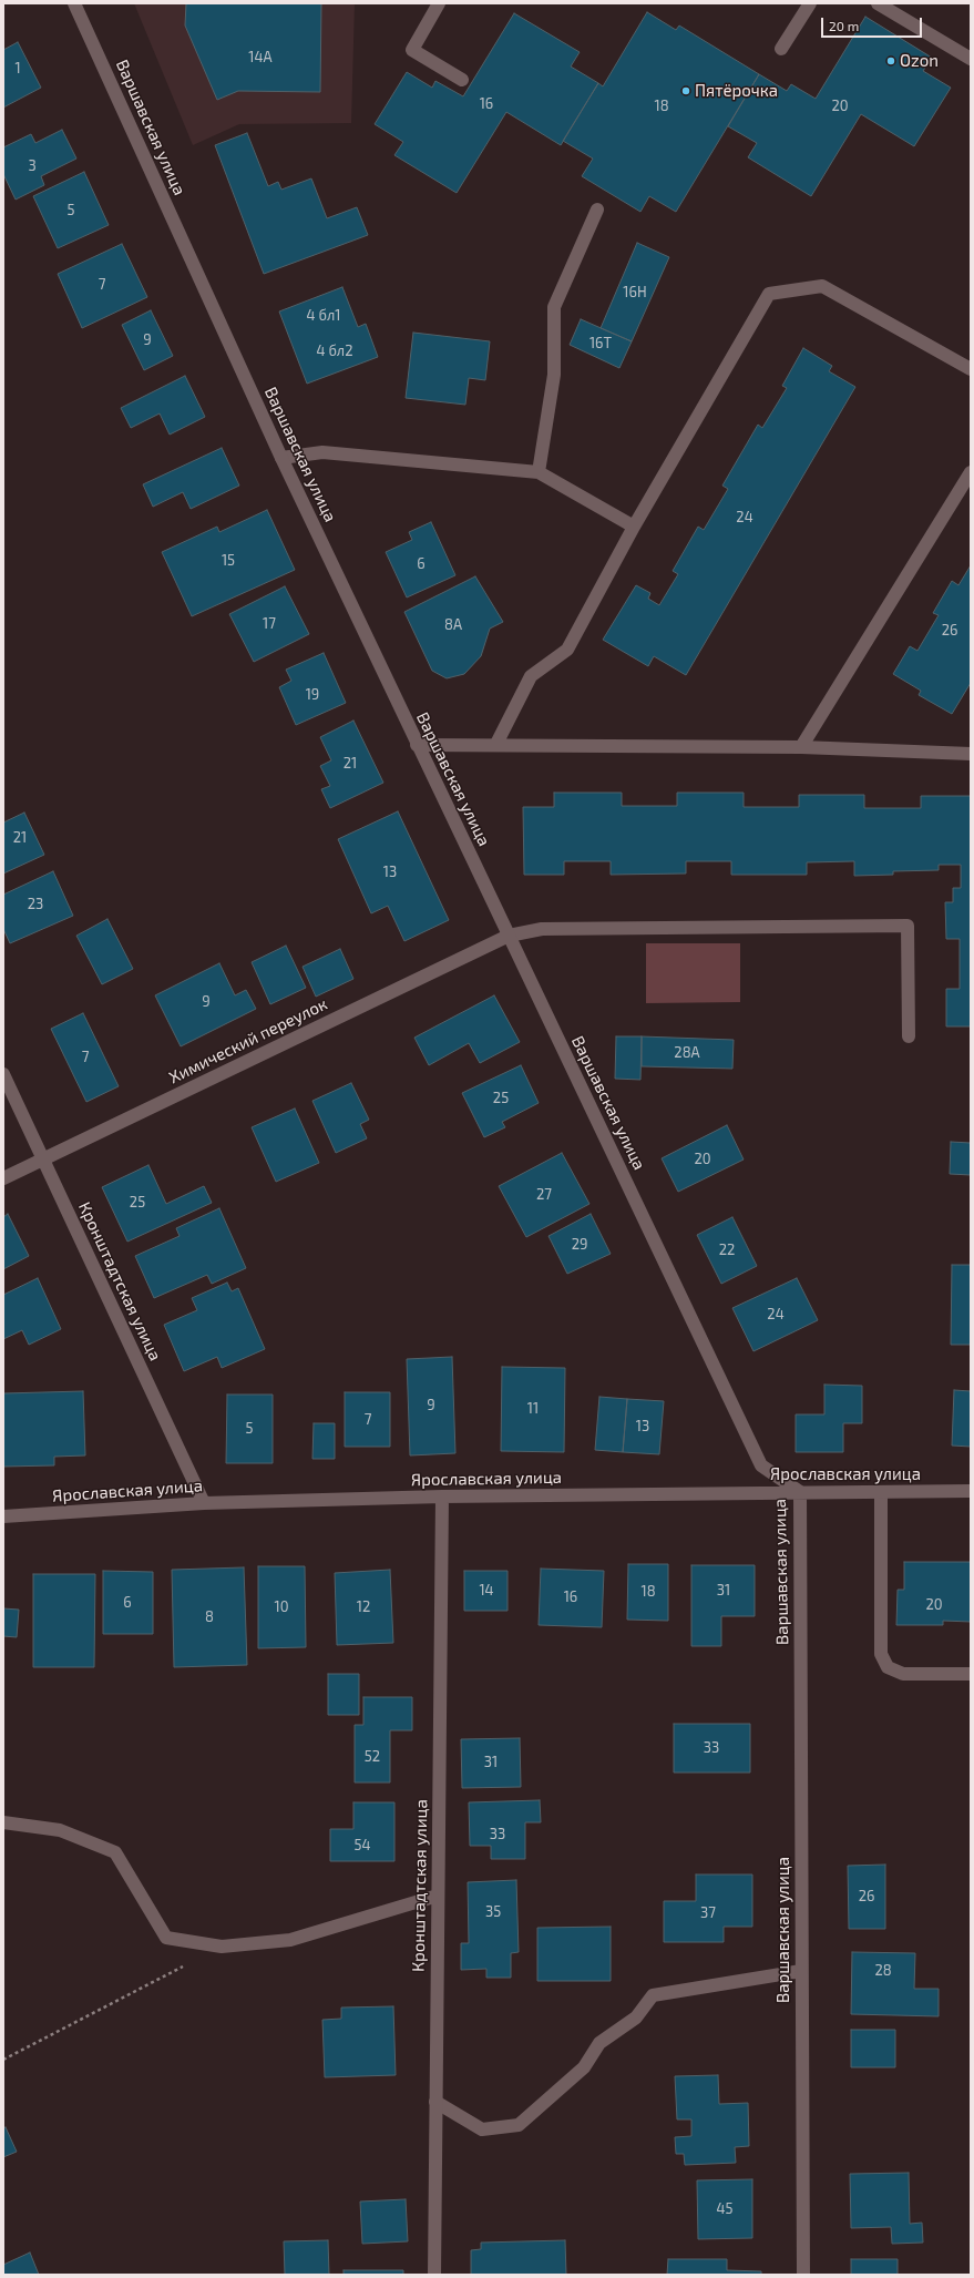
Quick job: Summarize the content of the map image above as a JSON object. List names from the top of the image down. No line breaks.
{"streets":{"street":["Варшавская улица","Химический переулок","Кронштадтская улица","Ярославская улица"]},"crossings":[["Варшавская улица","Химический переулок"],["Варшавская улица","Ярославская улица"],["Химический переулок","Кронштадтская улица"],["Кронштадтская улица","Ярославская улица"]],"places":["Ozon","Пятёрочка"],"house_numbers":["14А","1","16","18","20","3","5","7","16Н","4 бл1","9","16Т","4 бл2","24","15","6","17","8А","26","19","21","21","13","23","9","28А","7","25","20","27","25","29","22","24","9","11","7","13","5","14","31","18","16","6","20","10","12","8","33","52","31","33","54","26","35","37","28","45"],"scale_bar":"20 m"}
